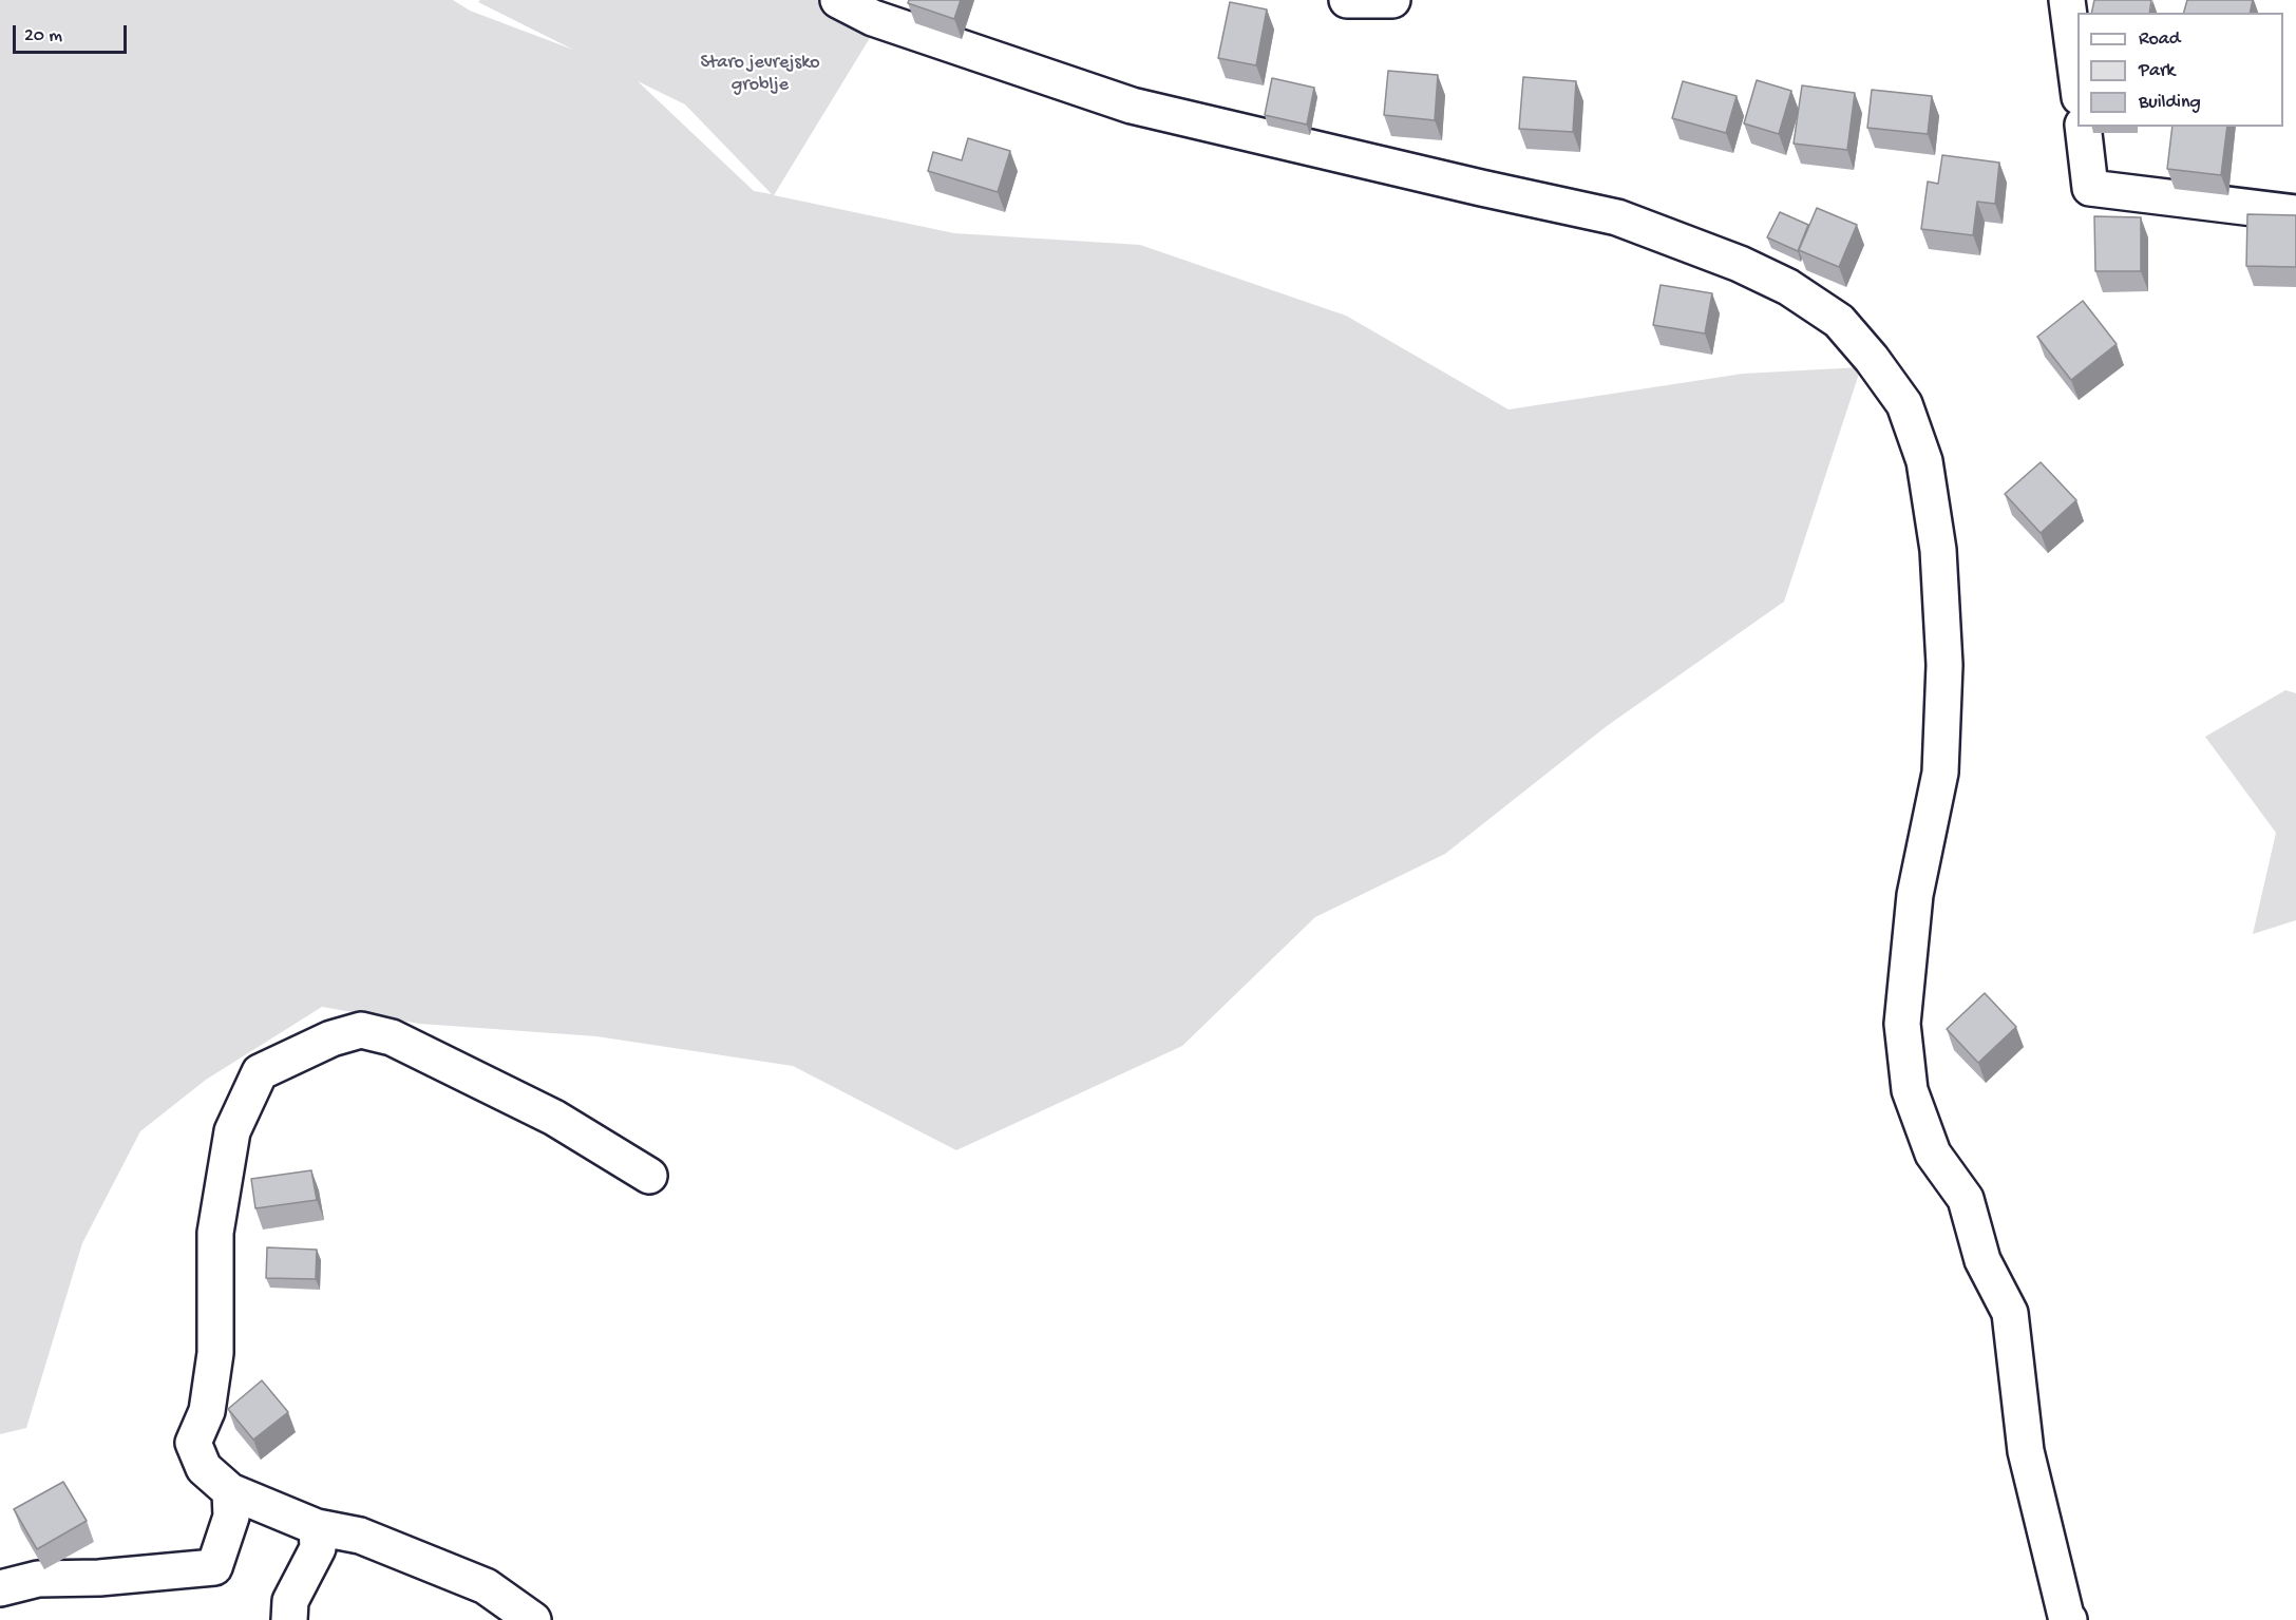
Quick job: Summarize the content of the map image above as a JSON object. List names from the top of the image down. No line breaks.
{"parks":["Staro jevrejsko groblje"],"legend":["Road","Park","Building"],"scale_bar":"20 m"}
